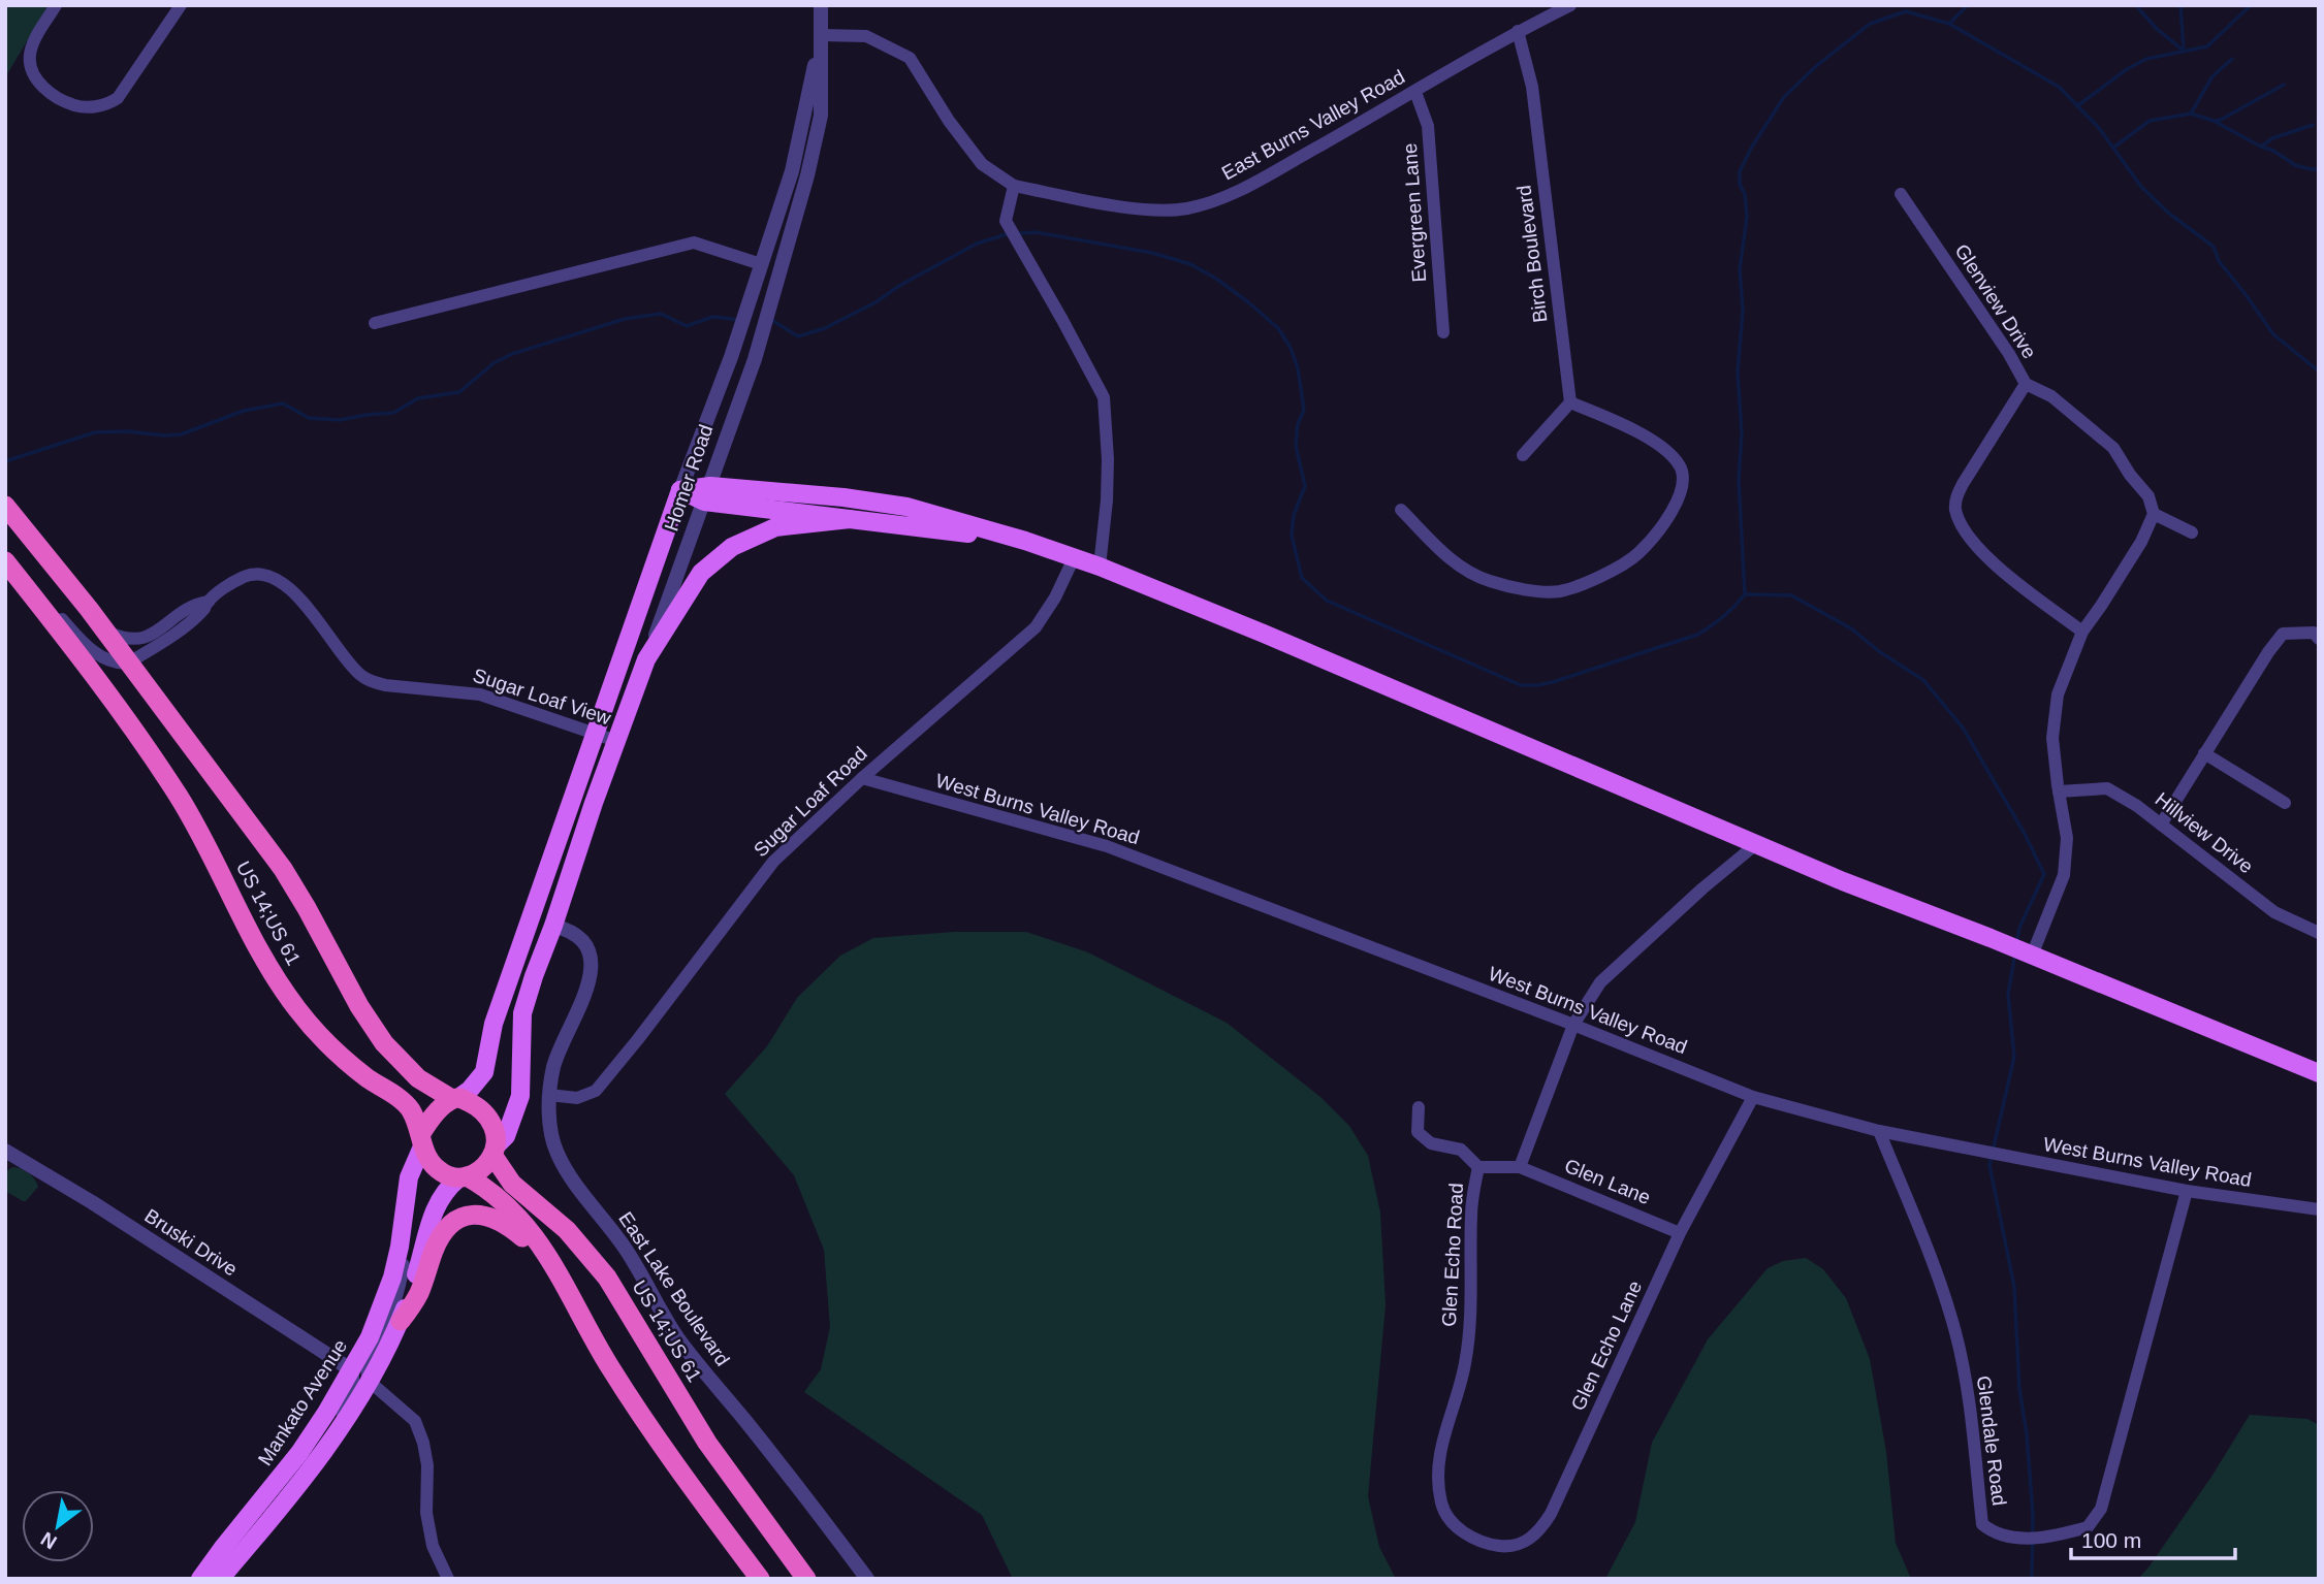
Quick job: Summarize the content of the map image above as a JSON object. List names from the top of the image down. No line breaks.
{"streets":{"highway":["US 14;US 61"],"main road":["Homer Road","Mankato Avenue"],"street":["East Burns Valley Road","Evergreen Lane","Birch Boulevard","Glenview Drive","Sugar Loaf View","Sugar Loaf Road","West Burns Valley Road","Hillview Drive","Glen Lane","Bruski Drive","Glen Echo Road","East Lake Boulevard","Glen Echo Lane","Glendale Road"]},"crossings":[["East Burns Valley Road","Evergreen Lane"],["East Burns Valley Road","Birch Boulevard"],["Homer Road","Sugar Loaf View"],["Homer Road","US 14;US 61"],["Homer Road","East Lake Boulevard"],["Homer Road","Mankato Avenue"],["Sugar Loaf View","US 14;US 61"],["Sugar Loaf Road","West Burns Valley Road"],["Sugar Loaf Road","East Lake Boulevard"],["West Burns Valley Road","Glen Echo Lane"],["West Burns Valley Road","Glendale Road"],["US 14;US 61","Mankato Avenue"],["Glen Lane","Glen Echo Road"],["Glen Lane","Glen Echo Lane"],["Bruski Drive","Mankato Avenue"],["Glen Echo Road","Glen Echo Lane"]],"scale_bar":"100 m","north":"bottom left"}
